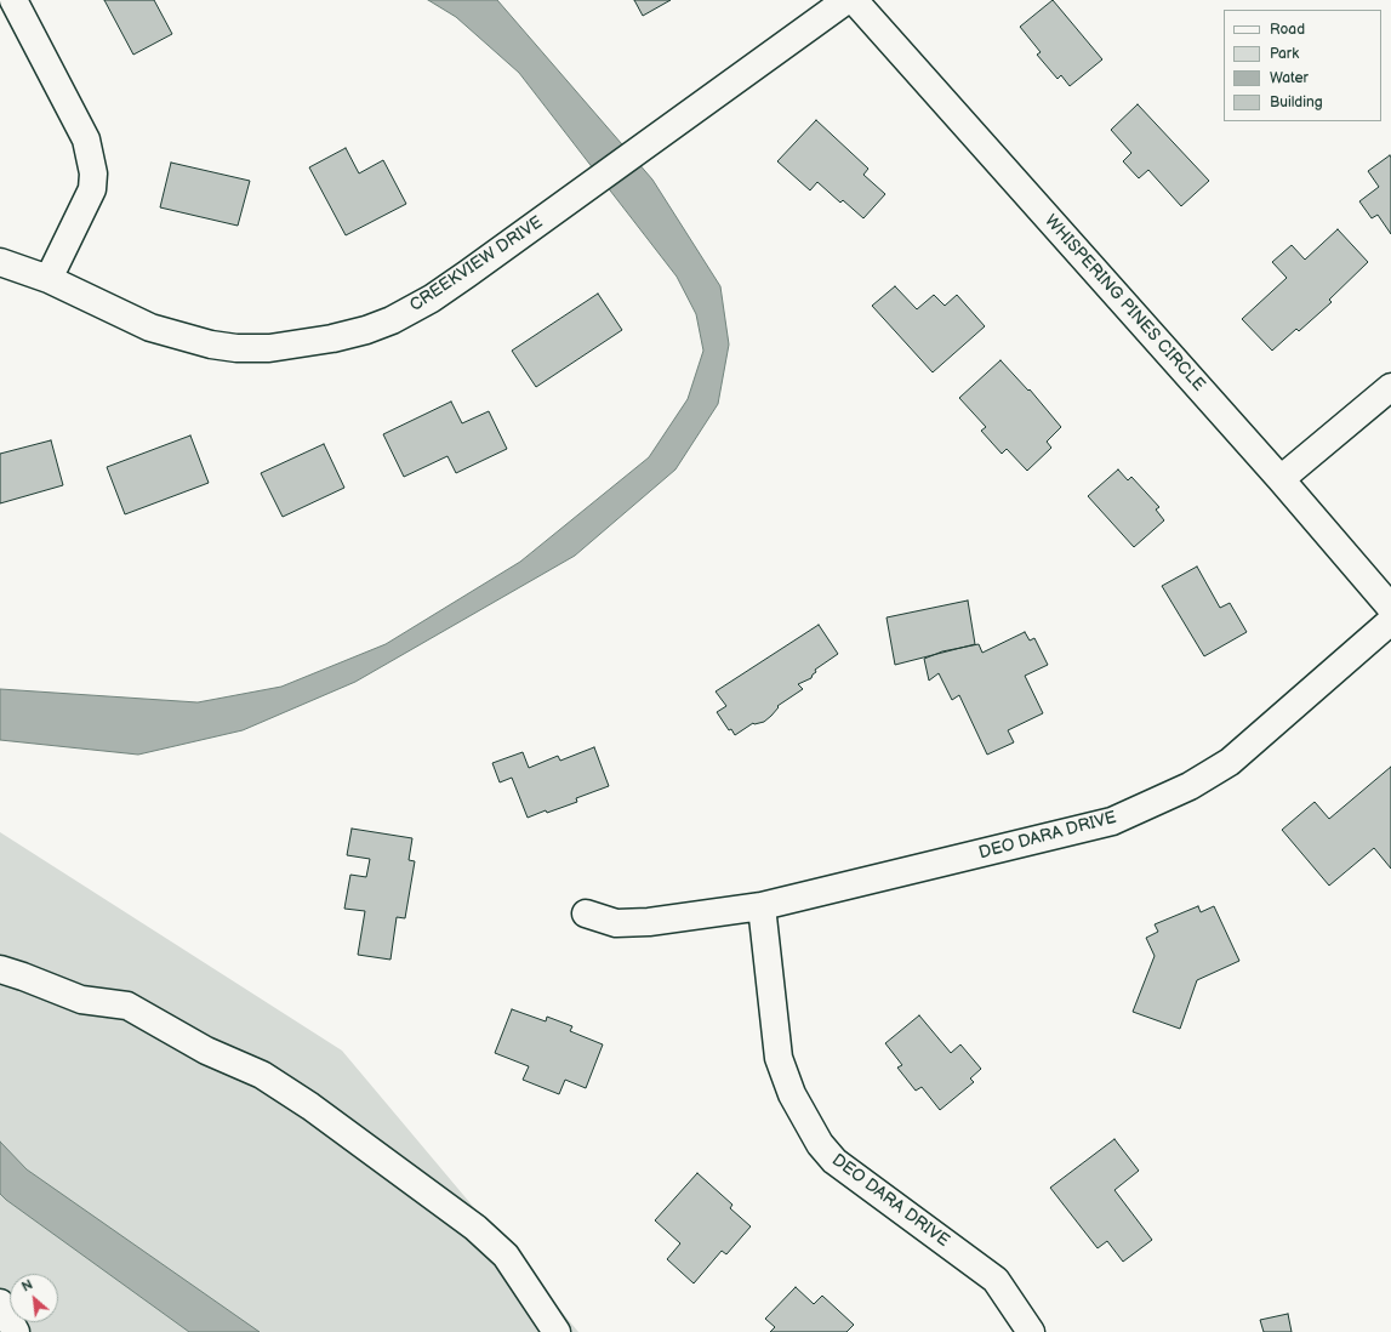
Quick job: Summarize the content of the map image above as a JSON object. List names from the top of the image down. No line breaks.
{"streets":{"street":["CREEKVIEW DRIVE","WHISPERING PINES CIRCLE","DEO DARA DRIVE"]},"legend":["Road","Park","Water","Building"],"north":"top left"}
